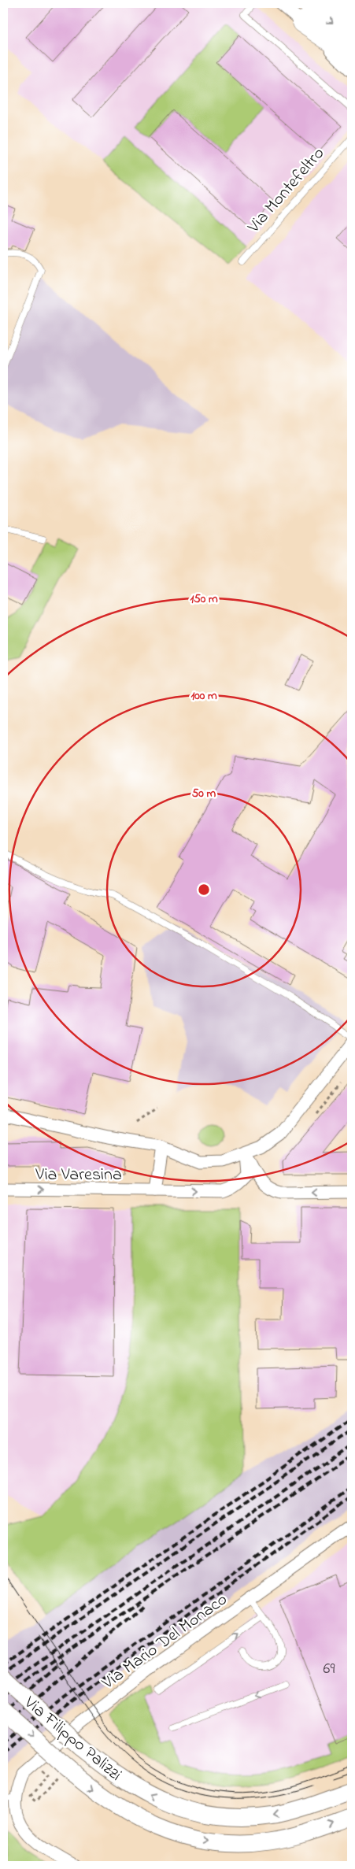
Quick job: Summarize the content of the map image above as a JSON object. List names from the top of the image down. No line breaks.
{"streets":{"main road":["Via Filippo Palizzi"],"street":["Via Varesina","Via Mario Del Monaco"],"lane":["Via Montefeltro"]},"house_numbers":["69"],"rings":["150 m","100 m","50 m"]}
